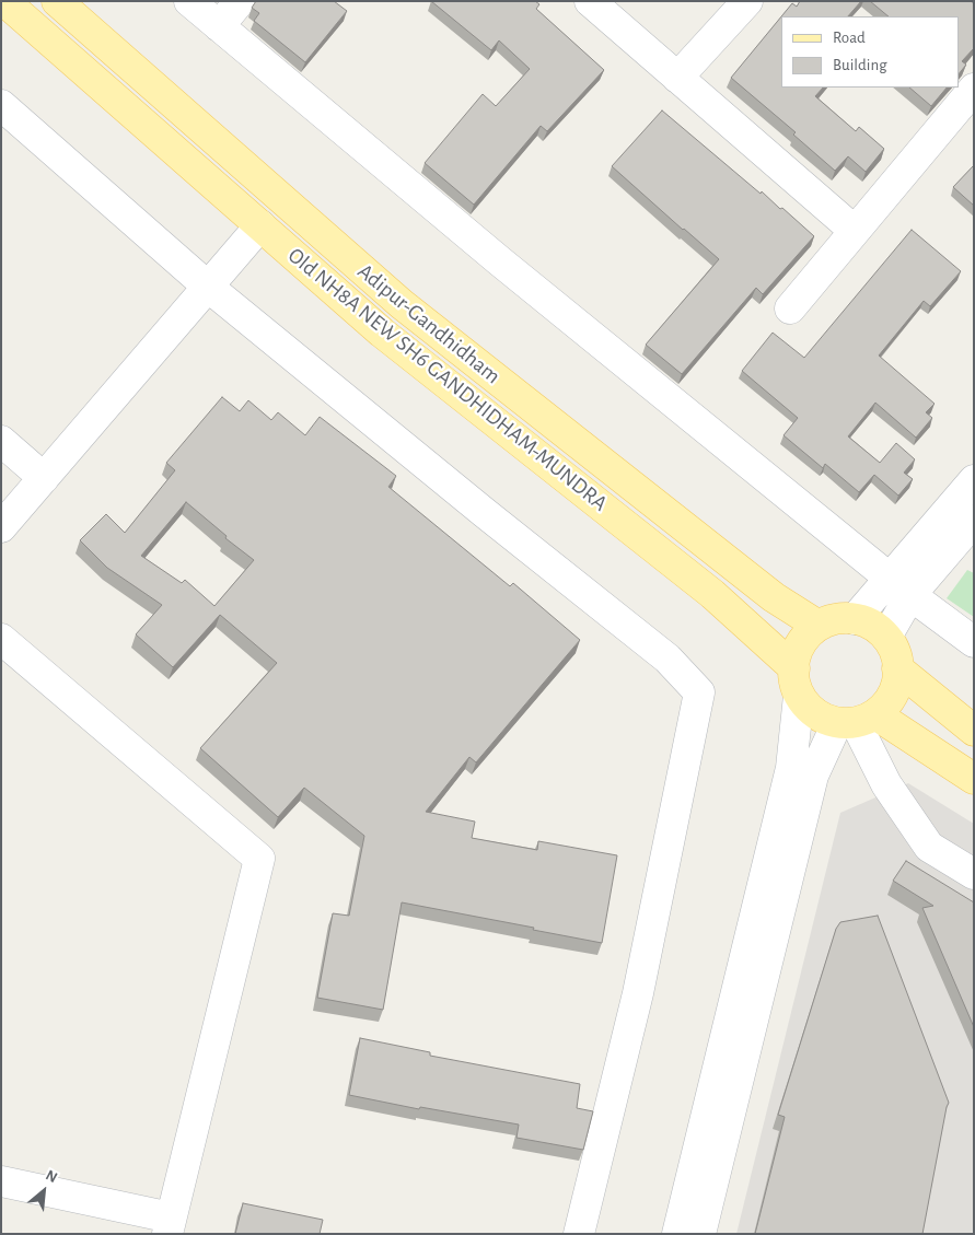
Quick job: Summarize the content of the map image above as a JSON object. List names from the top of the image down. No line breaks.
{"streets":{"main road":["Adipur-Gandhidham","Old NH8A NEW SH6 GANDHIDHAM-MUNDRA"]},"crossings":[["Adipur-Gandhidham","Old NH8A NEW SH6 GANDHIDHAM-MUNDRA"]],"legend":["Road","Building"],"north":"top right"}
